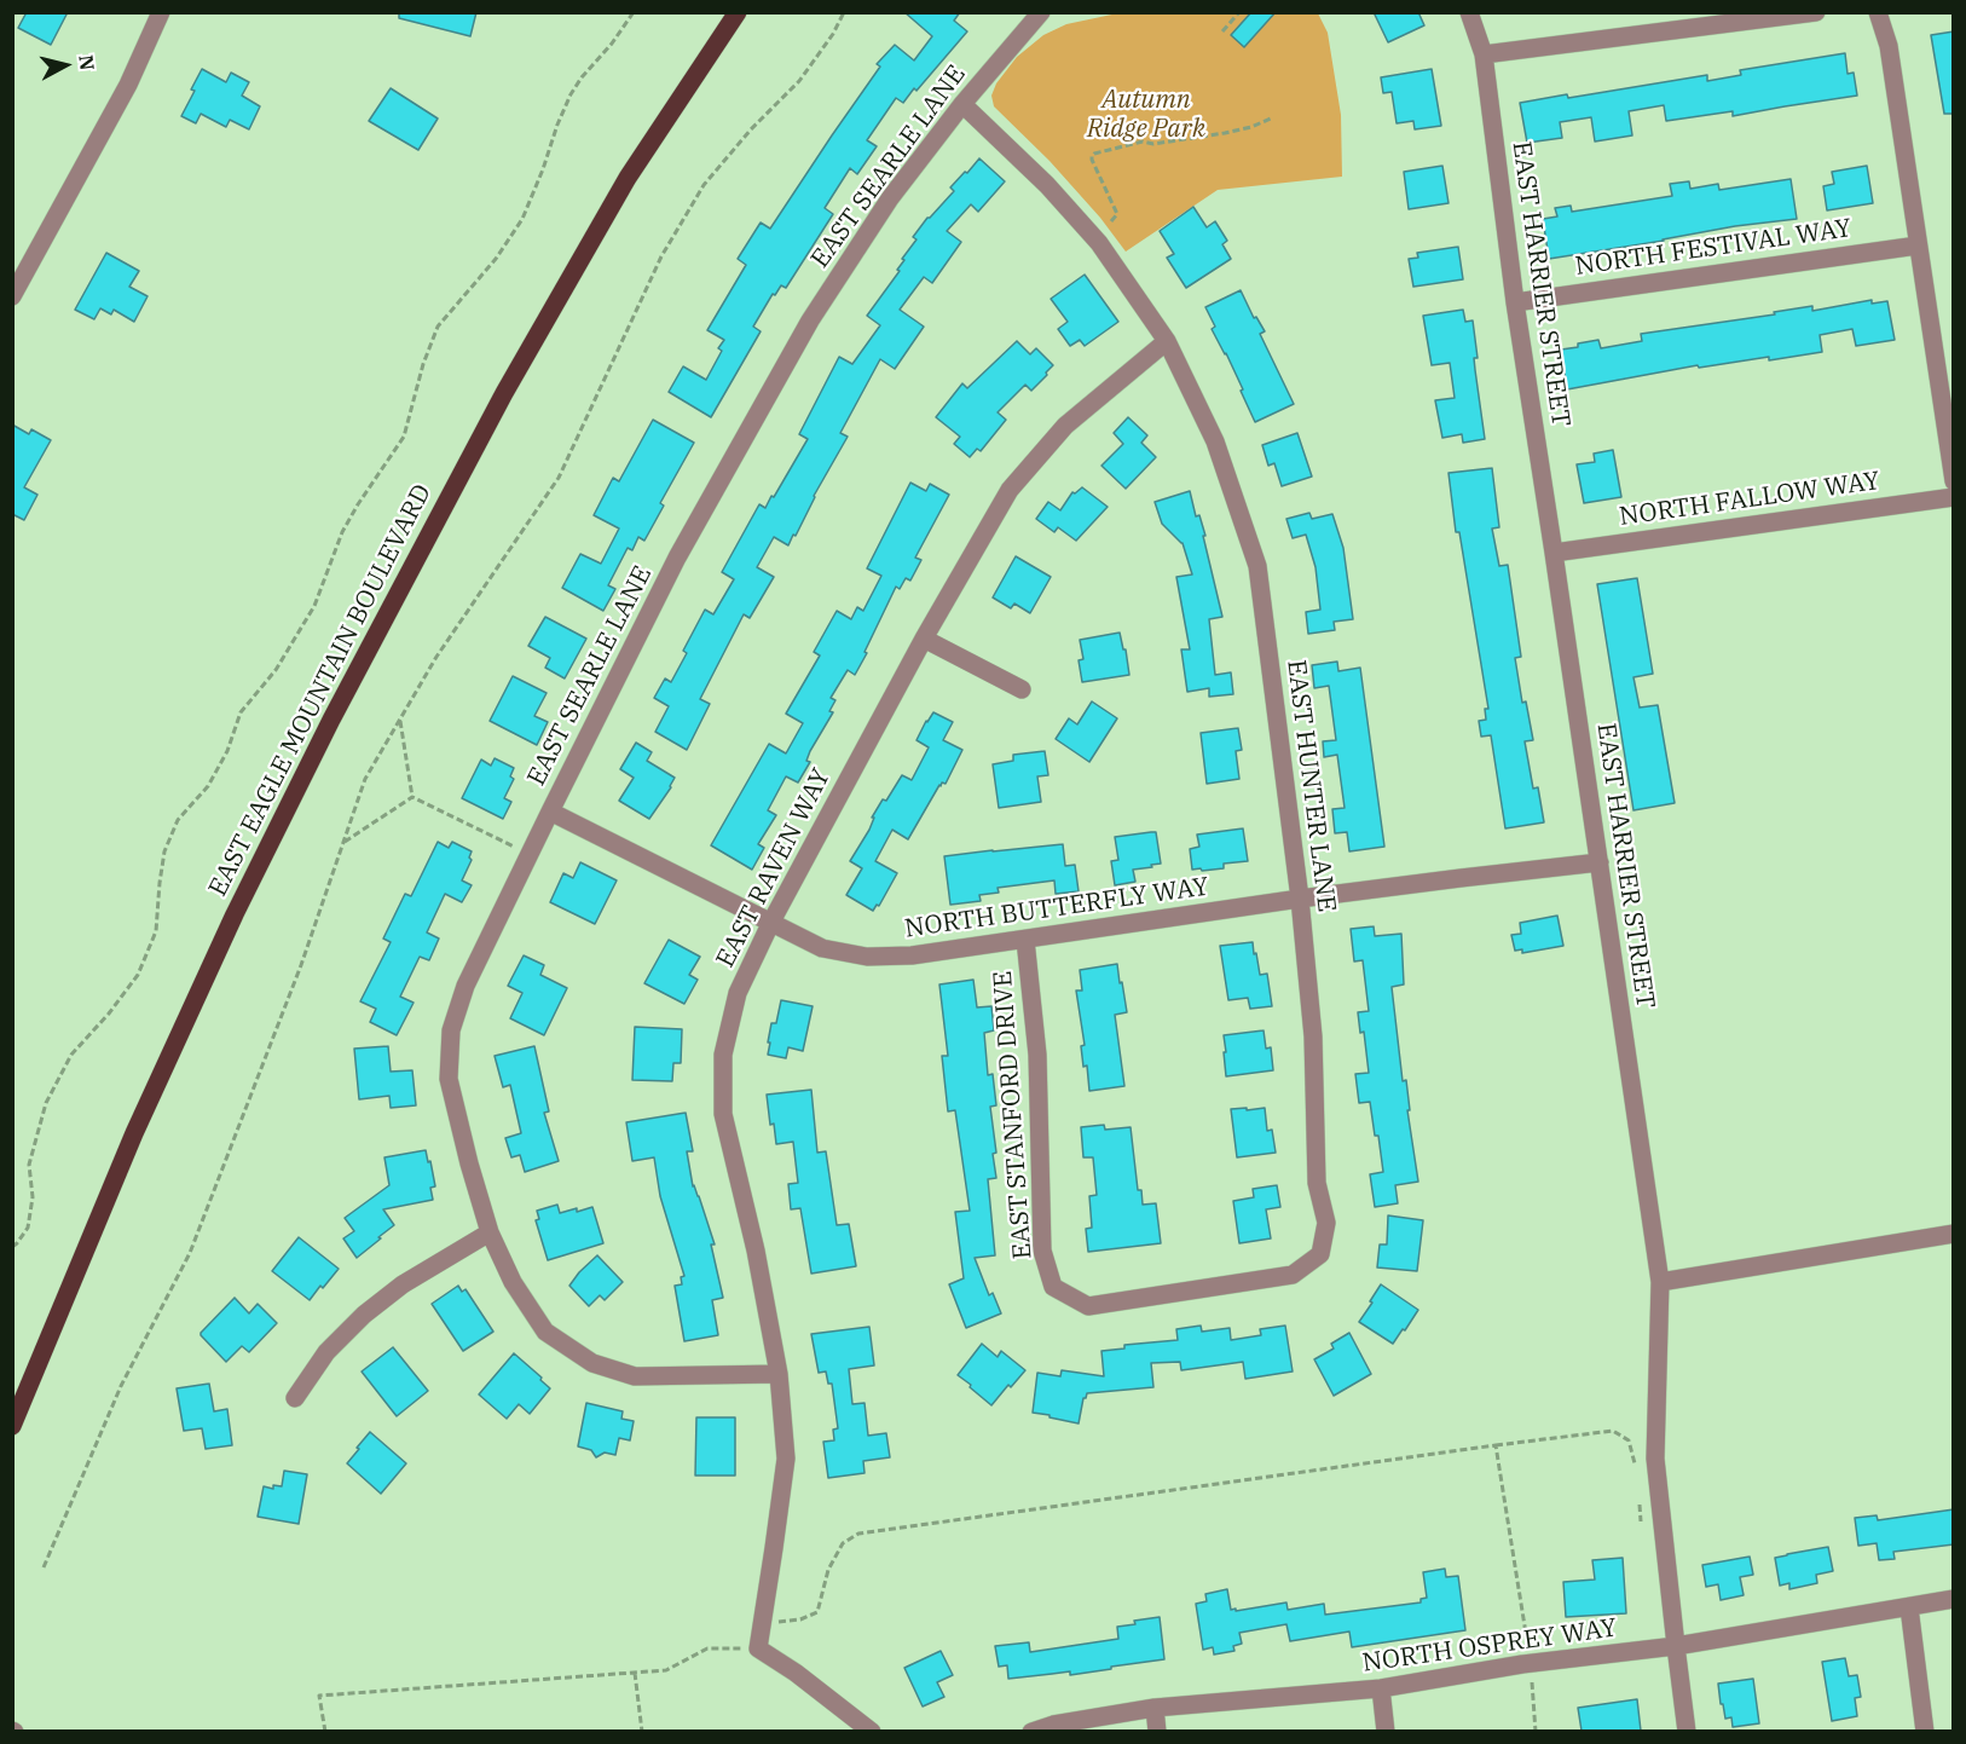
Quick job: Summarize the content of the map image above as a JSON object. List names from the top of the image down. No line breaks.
{"streets":{"main road":["EAST EAGLE MOUNTAIN BOULEVARD"],"street":["EAST SEARLE LANE","NORTH FESTIVAL WAY","EAST HARRIER STREET","NORTH FALLOW WAY","EAST HUNTER LANE","EAST RAVEN WAY","NORTH BUTTERFLY WAY","EAST STANFORD DRIVE","NORTH OSPREY WAY"]},"crossings":[["EAST SEARLE LANE","EAST HUNTER LANE"],["EAST SEARLE LANE","EAST RAVEN WAY"],["EAST SEARLE LANE","NORTH BUTTERFLY WAY"],["NORTH FESTIVAL WAY","EAST HARRIER STREET"],["EAST HARRIER STREET","NORTH FALLOW WAY"],["EAST HARRIER STREET","NORTH BUTTERFLY WAY"],["EAST HARRIER STREET","NORTH OSPREY WAY"],["EAST HUNTER LANE","EAST RAVEN WAY"],["EAST HUNTER LANE","NORTH BUTTERFLY WAY"],["EAST HUNTER LANE","EAST STANFORD DRIVE"],["EAST RAVEN WAY","NORTH BUTTERFLY WAY"],["NORTH BUTTERFLY WAY","EAST STANFORD DRIVE"]],"parks":["Autumn Ridge Park"],"north":"right"}
